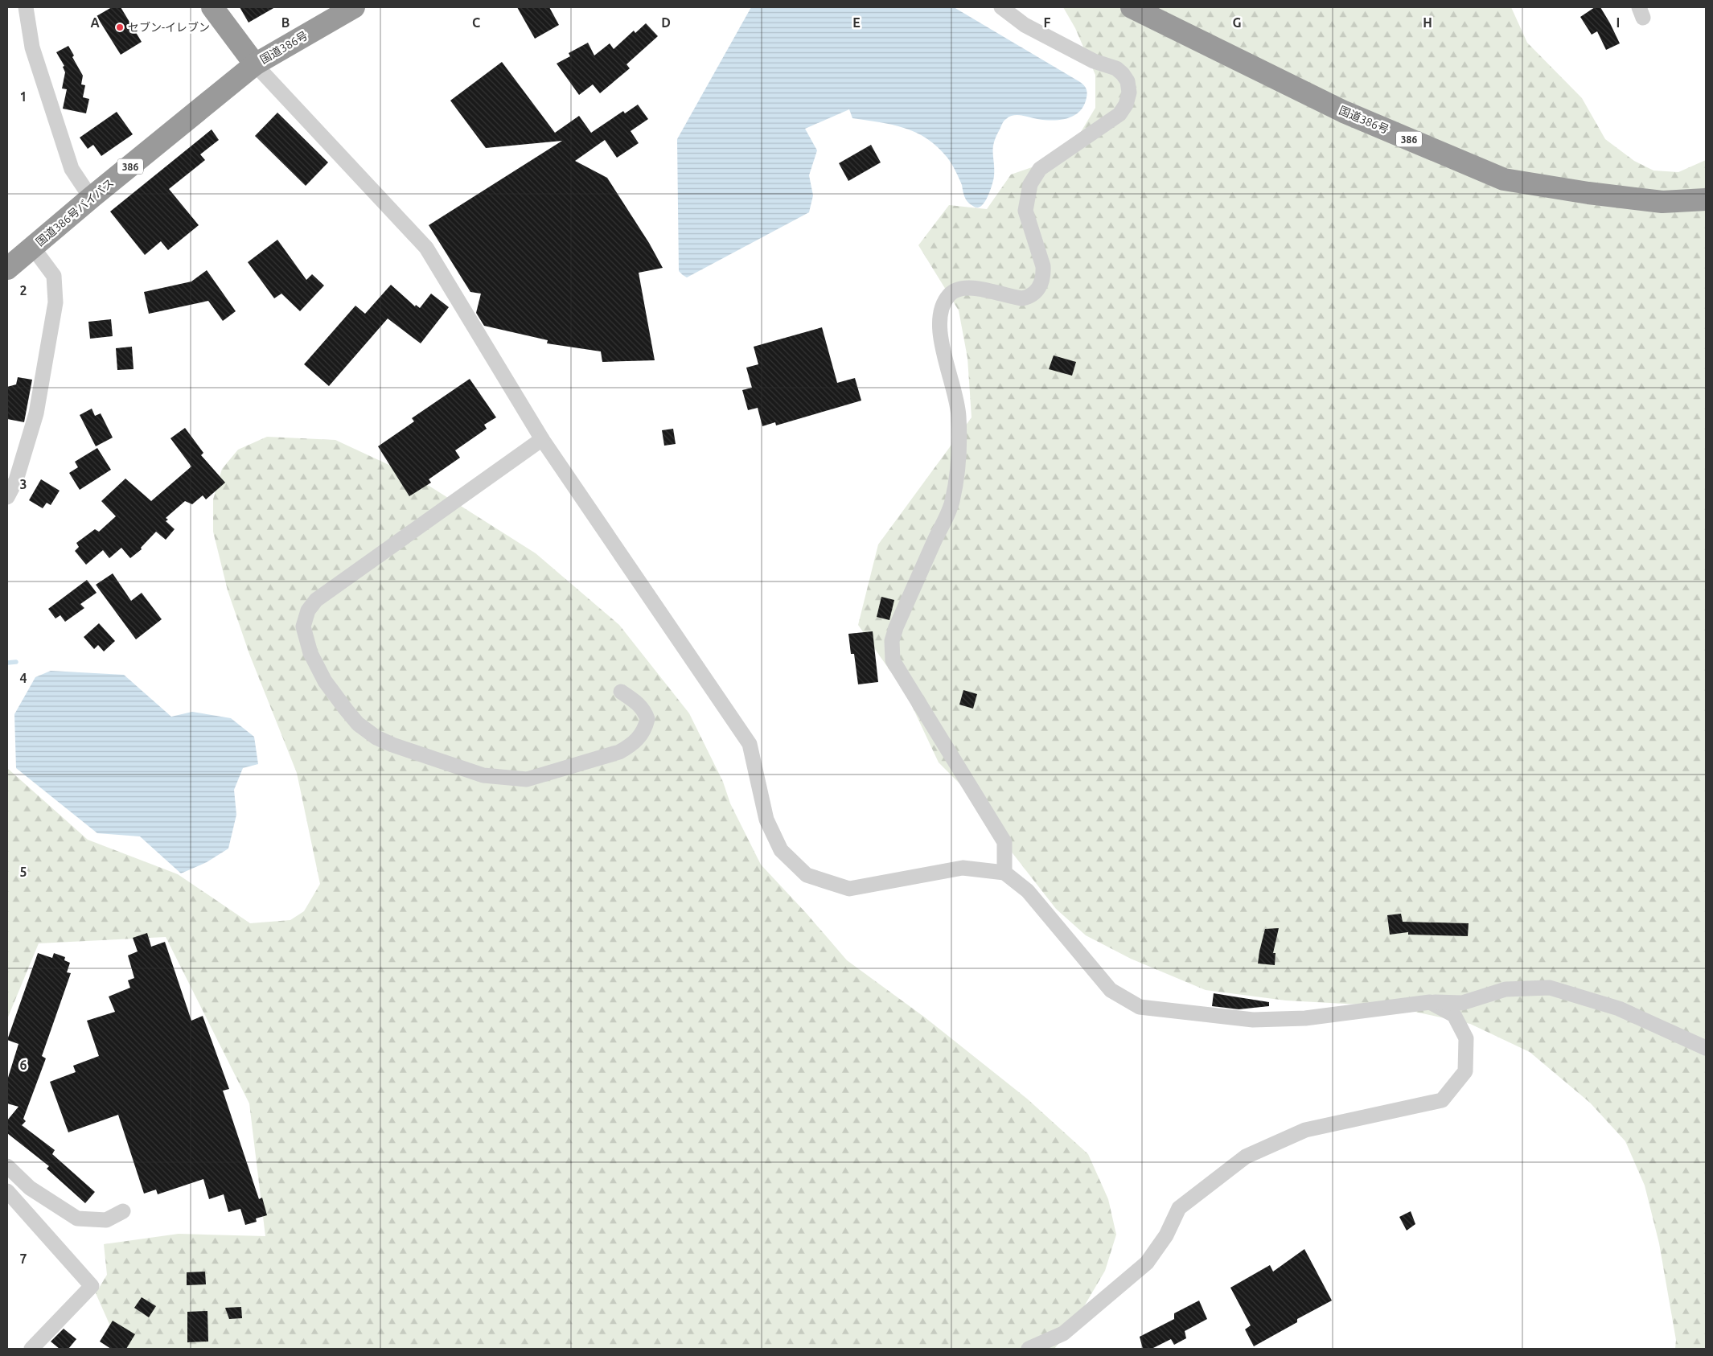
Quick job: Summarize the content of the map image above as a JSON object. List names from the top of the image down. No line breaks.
{"streets":{"highway":["国道386号","386","国道386号バイパス"]},"crossings":[["国道386号","国道386号バイパス"]],"places":["セブン-イレブン"],"grid":{"columns":["A","B","C","D","E","F","G","H","I"],"rows":["1","2","3","4","5","6","7"]}}
